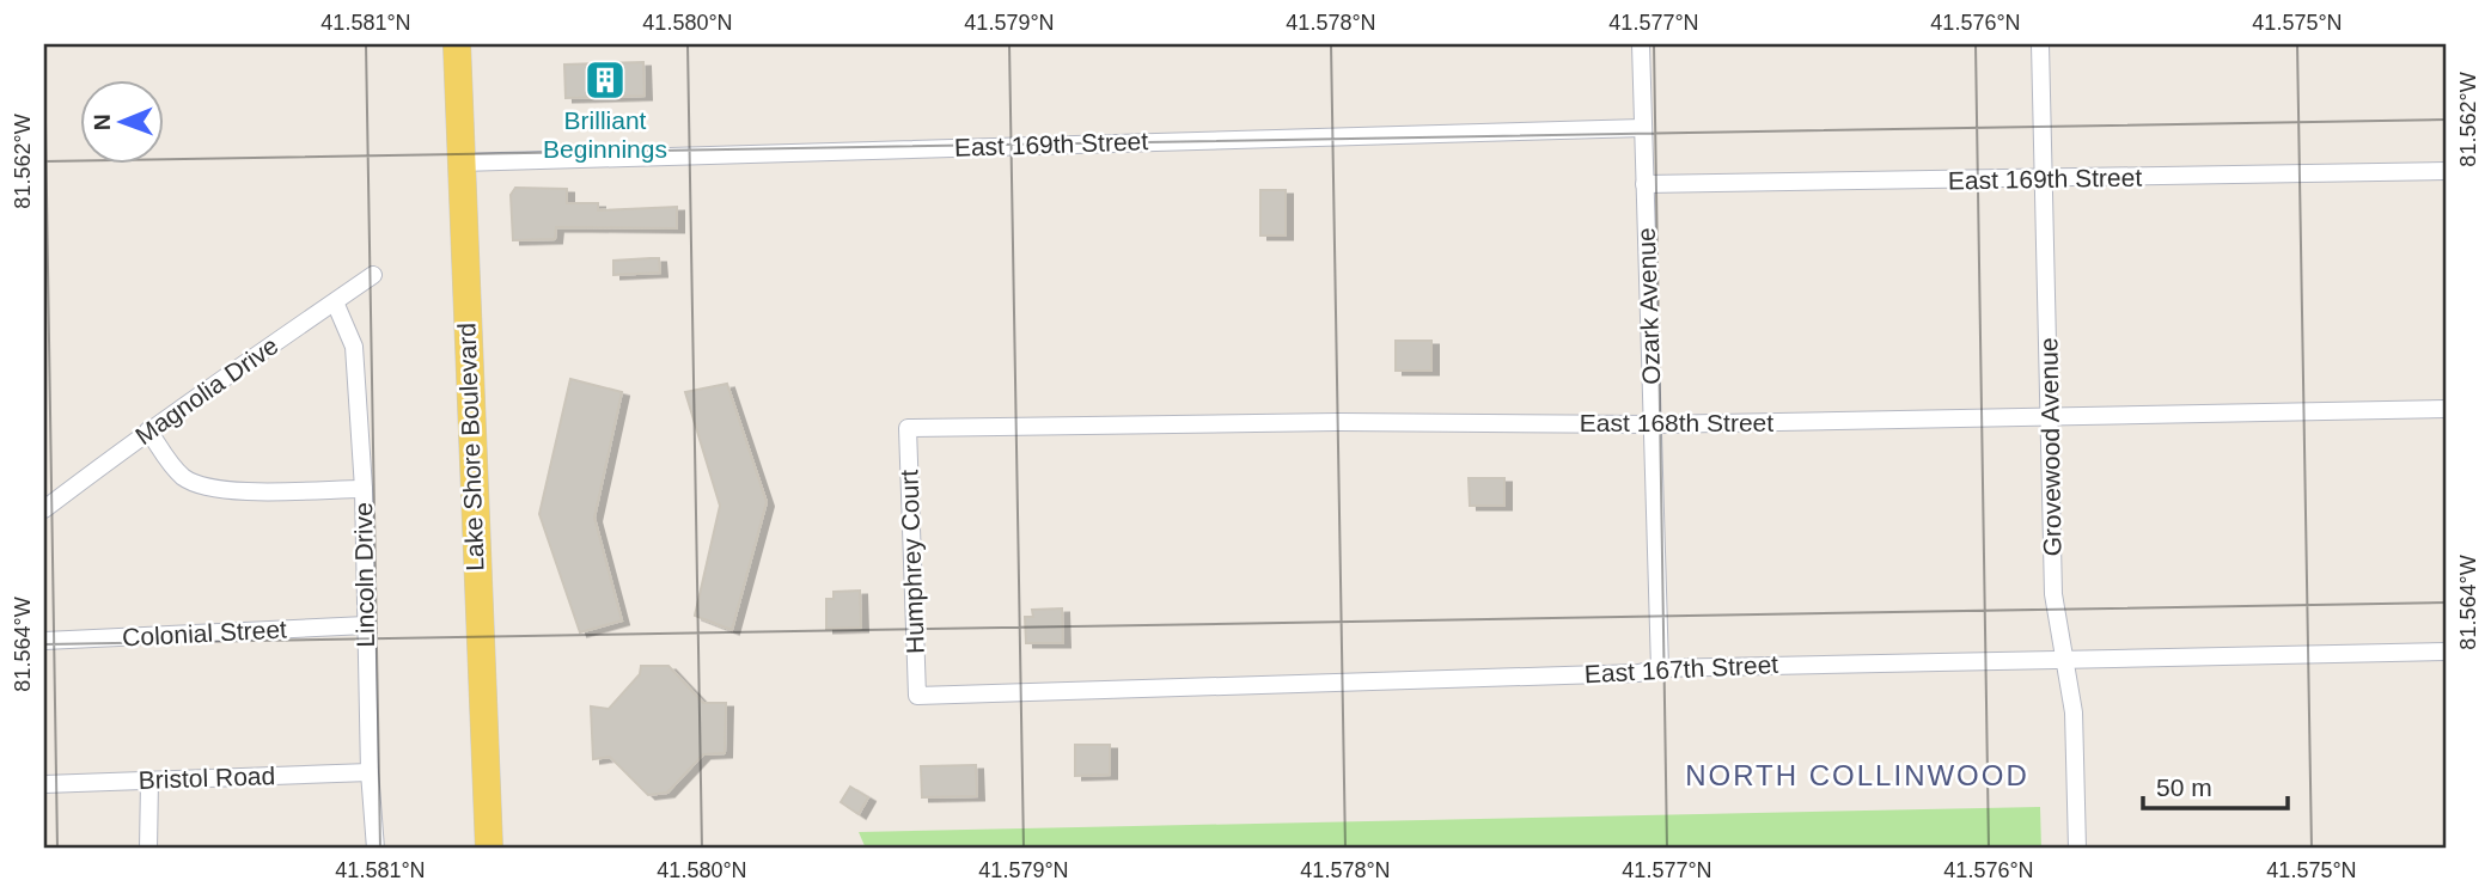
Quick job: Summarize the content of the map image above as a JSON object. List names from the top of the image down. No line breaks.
{"streets":{"main road":["Lake Shore Boulevard"],"street":["East 169th Street","Ozark Avenue","Magnolia Drive","East 168th Street","Grovewood Avenue","Humphrey Court","Lincoln Drive","Colonial Street","East 167th Street","Bristol Road"]},"crossings":[["East 169th Street","Ozark Avenue"],["East 169th Street","Lake Shore Boulevard"],["East 169th Street","Grovewood Avenue"],["Ozark Avenue","East 168th Street"],["Ozark Avenue","East 167th Street"],["Magnolia Drive","Lincoln Drive"],["East 168th Street","Grovewood Avenue"],["East 168th Street","Humphrey Court"],["Grovewood Avenue","East 167th Street"],["Humphrey Court","East 167th Street"],["Lincoln Drive","Colonial Street"],["Lincoln Drive","Bristol Road"]],"districts":["NORTH COLLINWOOD"],"places":{"building":["Brilliant Beginnings"]},"scale_bar":"50 m","north":"left","coordinates":["41.581°N","41.580°N","41.579°N","41.578°N","41.577°N","41.576°N","41.575°N","81.562°W","81.564°W"]}
